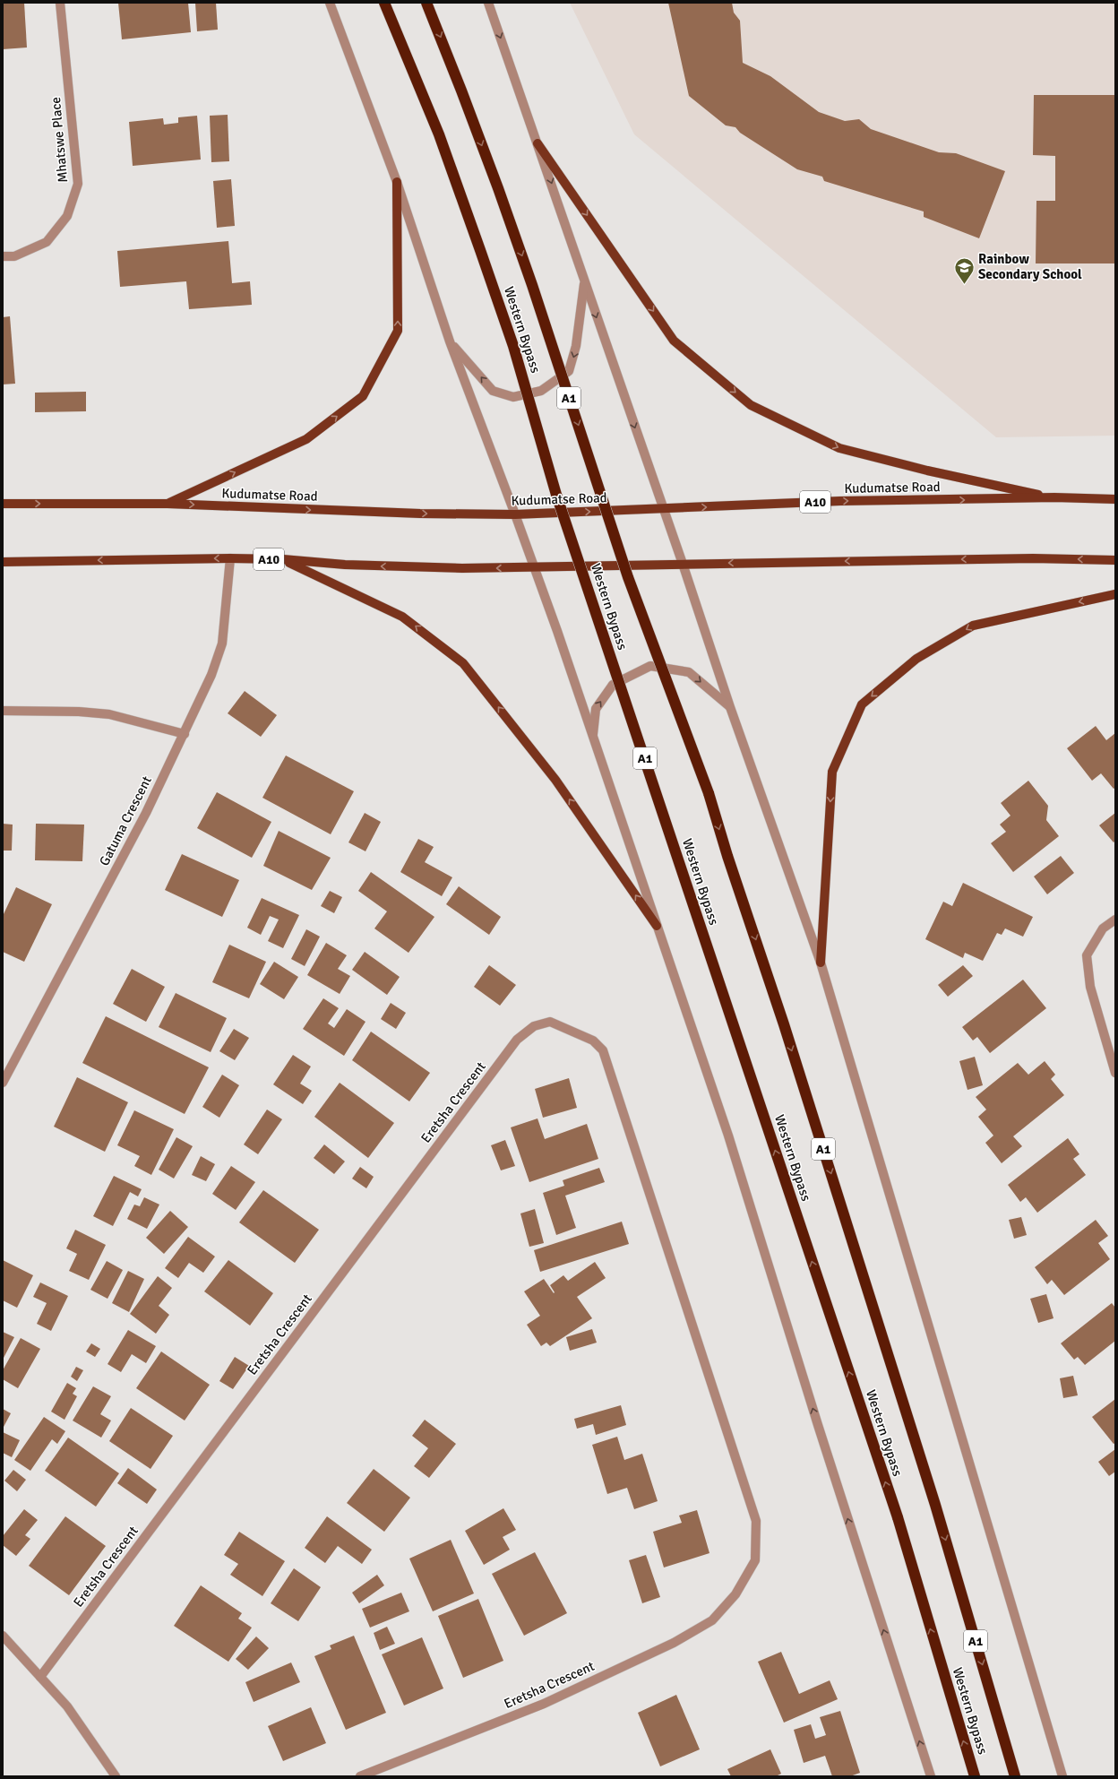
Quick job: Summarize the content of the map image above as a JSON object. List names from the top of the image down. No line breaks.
{"streets":{"highway":["Western Bypass","A1"],"main road":["Kudumatse Road","A10"],"street":["Mhatswe Place","Gatuma Crescent","Eretsha Crescent"]},"crossings":[["A10","Gatuma Crescent"]],"places":{"school or university":["Rainbow Secondary School"]}}
